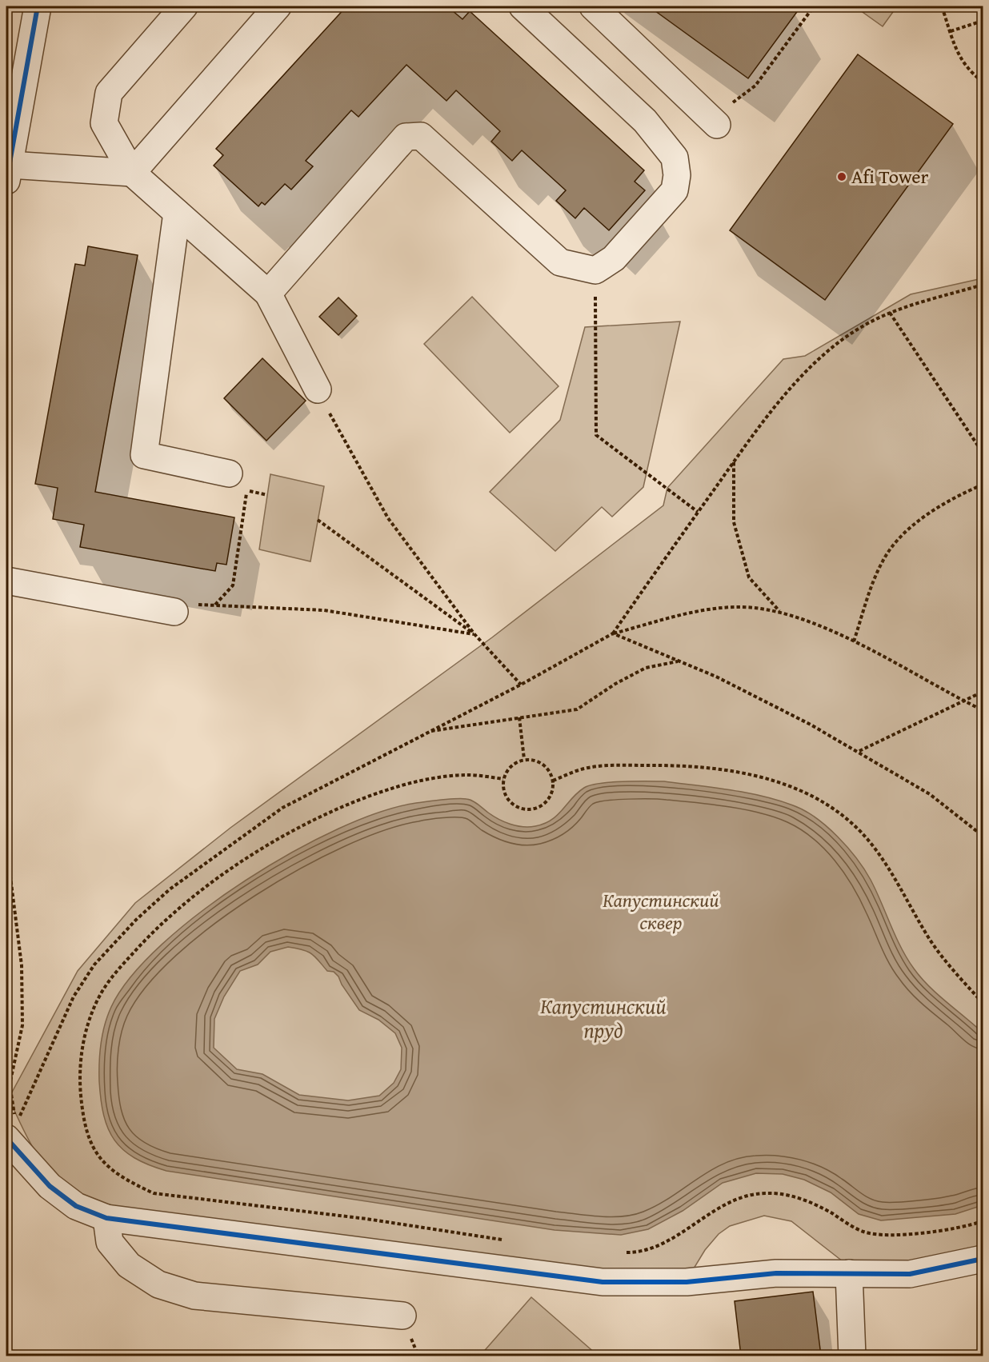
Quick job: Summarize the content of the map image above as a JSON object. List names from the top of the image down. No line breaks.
{"water":["Капустинский пруд"],"parks":["Капустинский сквер"],"places":["Afi Tower"]}
